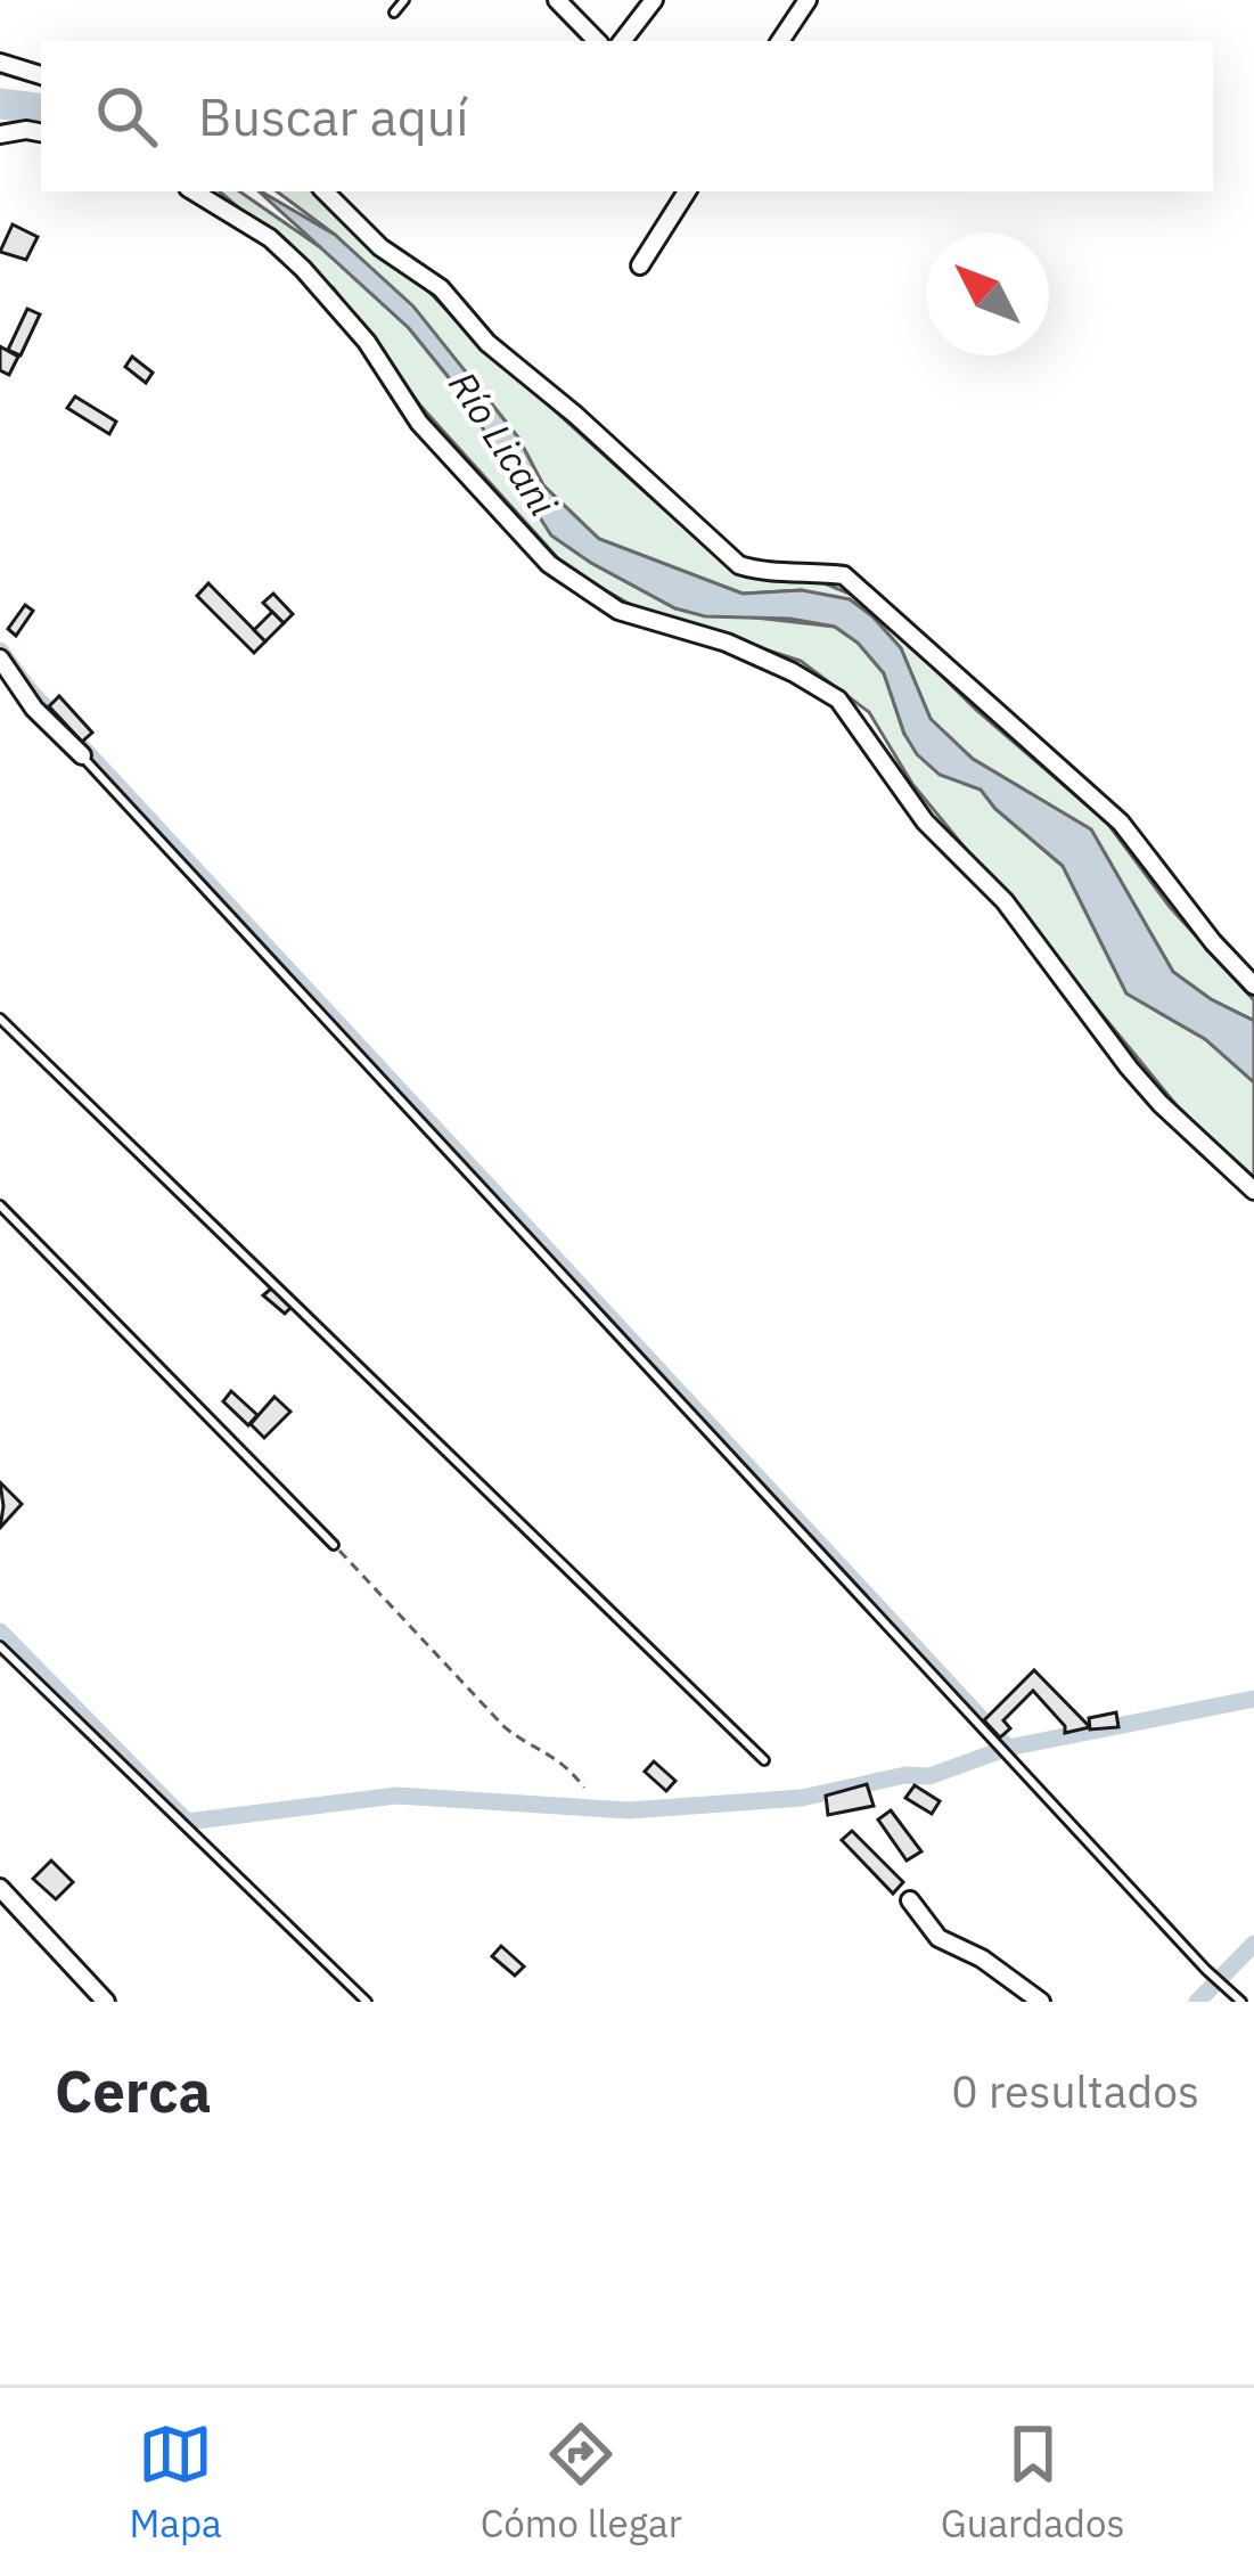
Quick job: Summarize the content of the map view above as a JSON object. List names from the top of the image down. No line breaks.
{"water":["Río Licani"],"north":"top left","page":{"search":"Buscar aquí","heading":["Cerca","0 resultados"],"nav":["Mapa","Cómo llegar","Guardados"]}}
